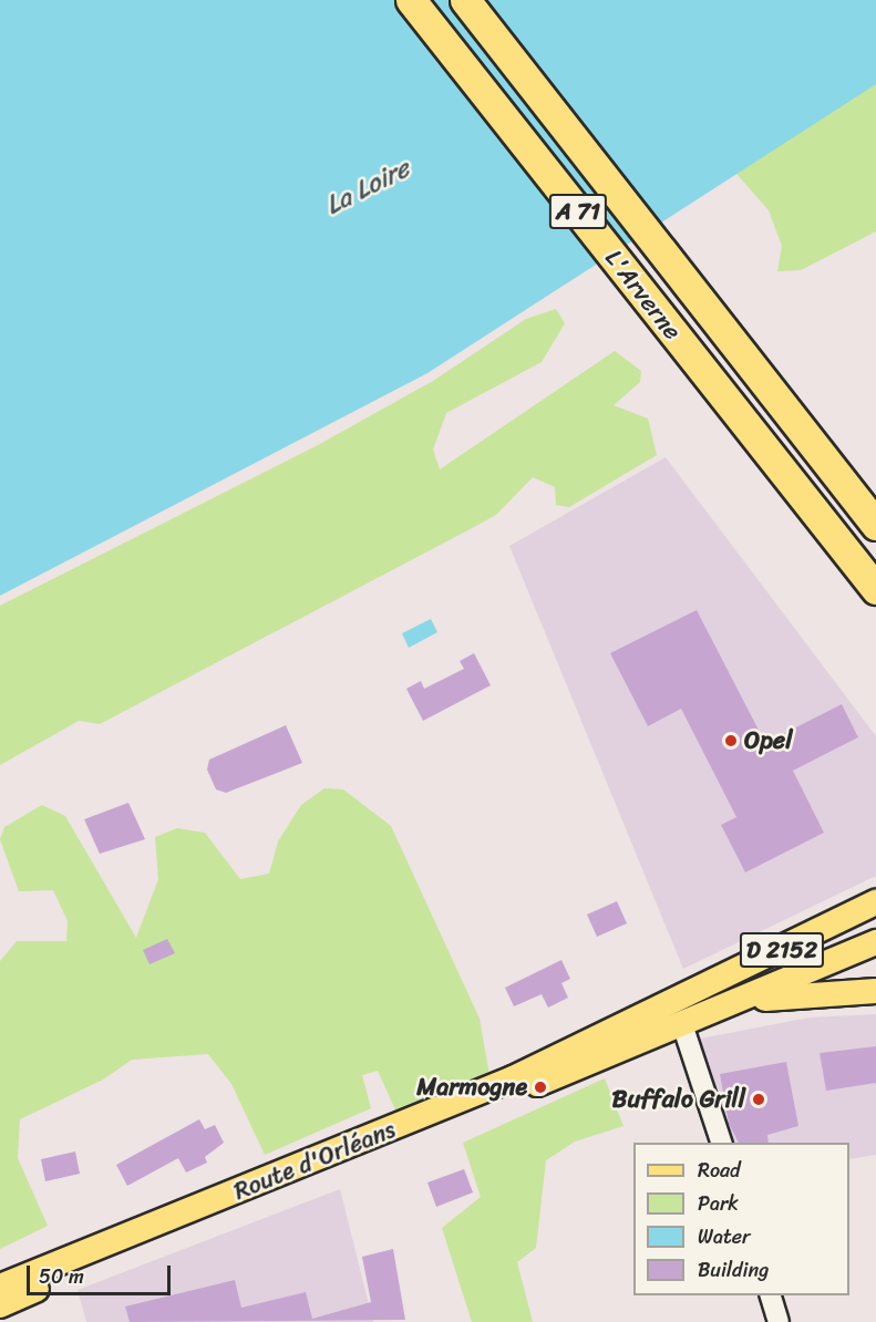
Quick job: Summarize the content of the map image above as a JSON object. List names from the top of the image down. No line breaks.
{"streets":{"highway":["A 71","L'Arverne"],"main road":["D 2152","Route d'Orléans"]},"water":["La Loire"],"places":["Opel","Marmogne","Buffalo Grill"],"legend":["Road","Park","Water","Building"],"scale_bar":"50 m"}
